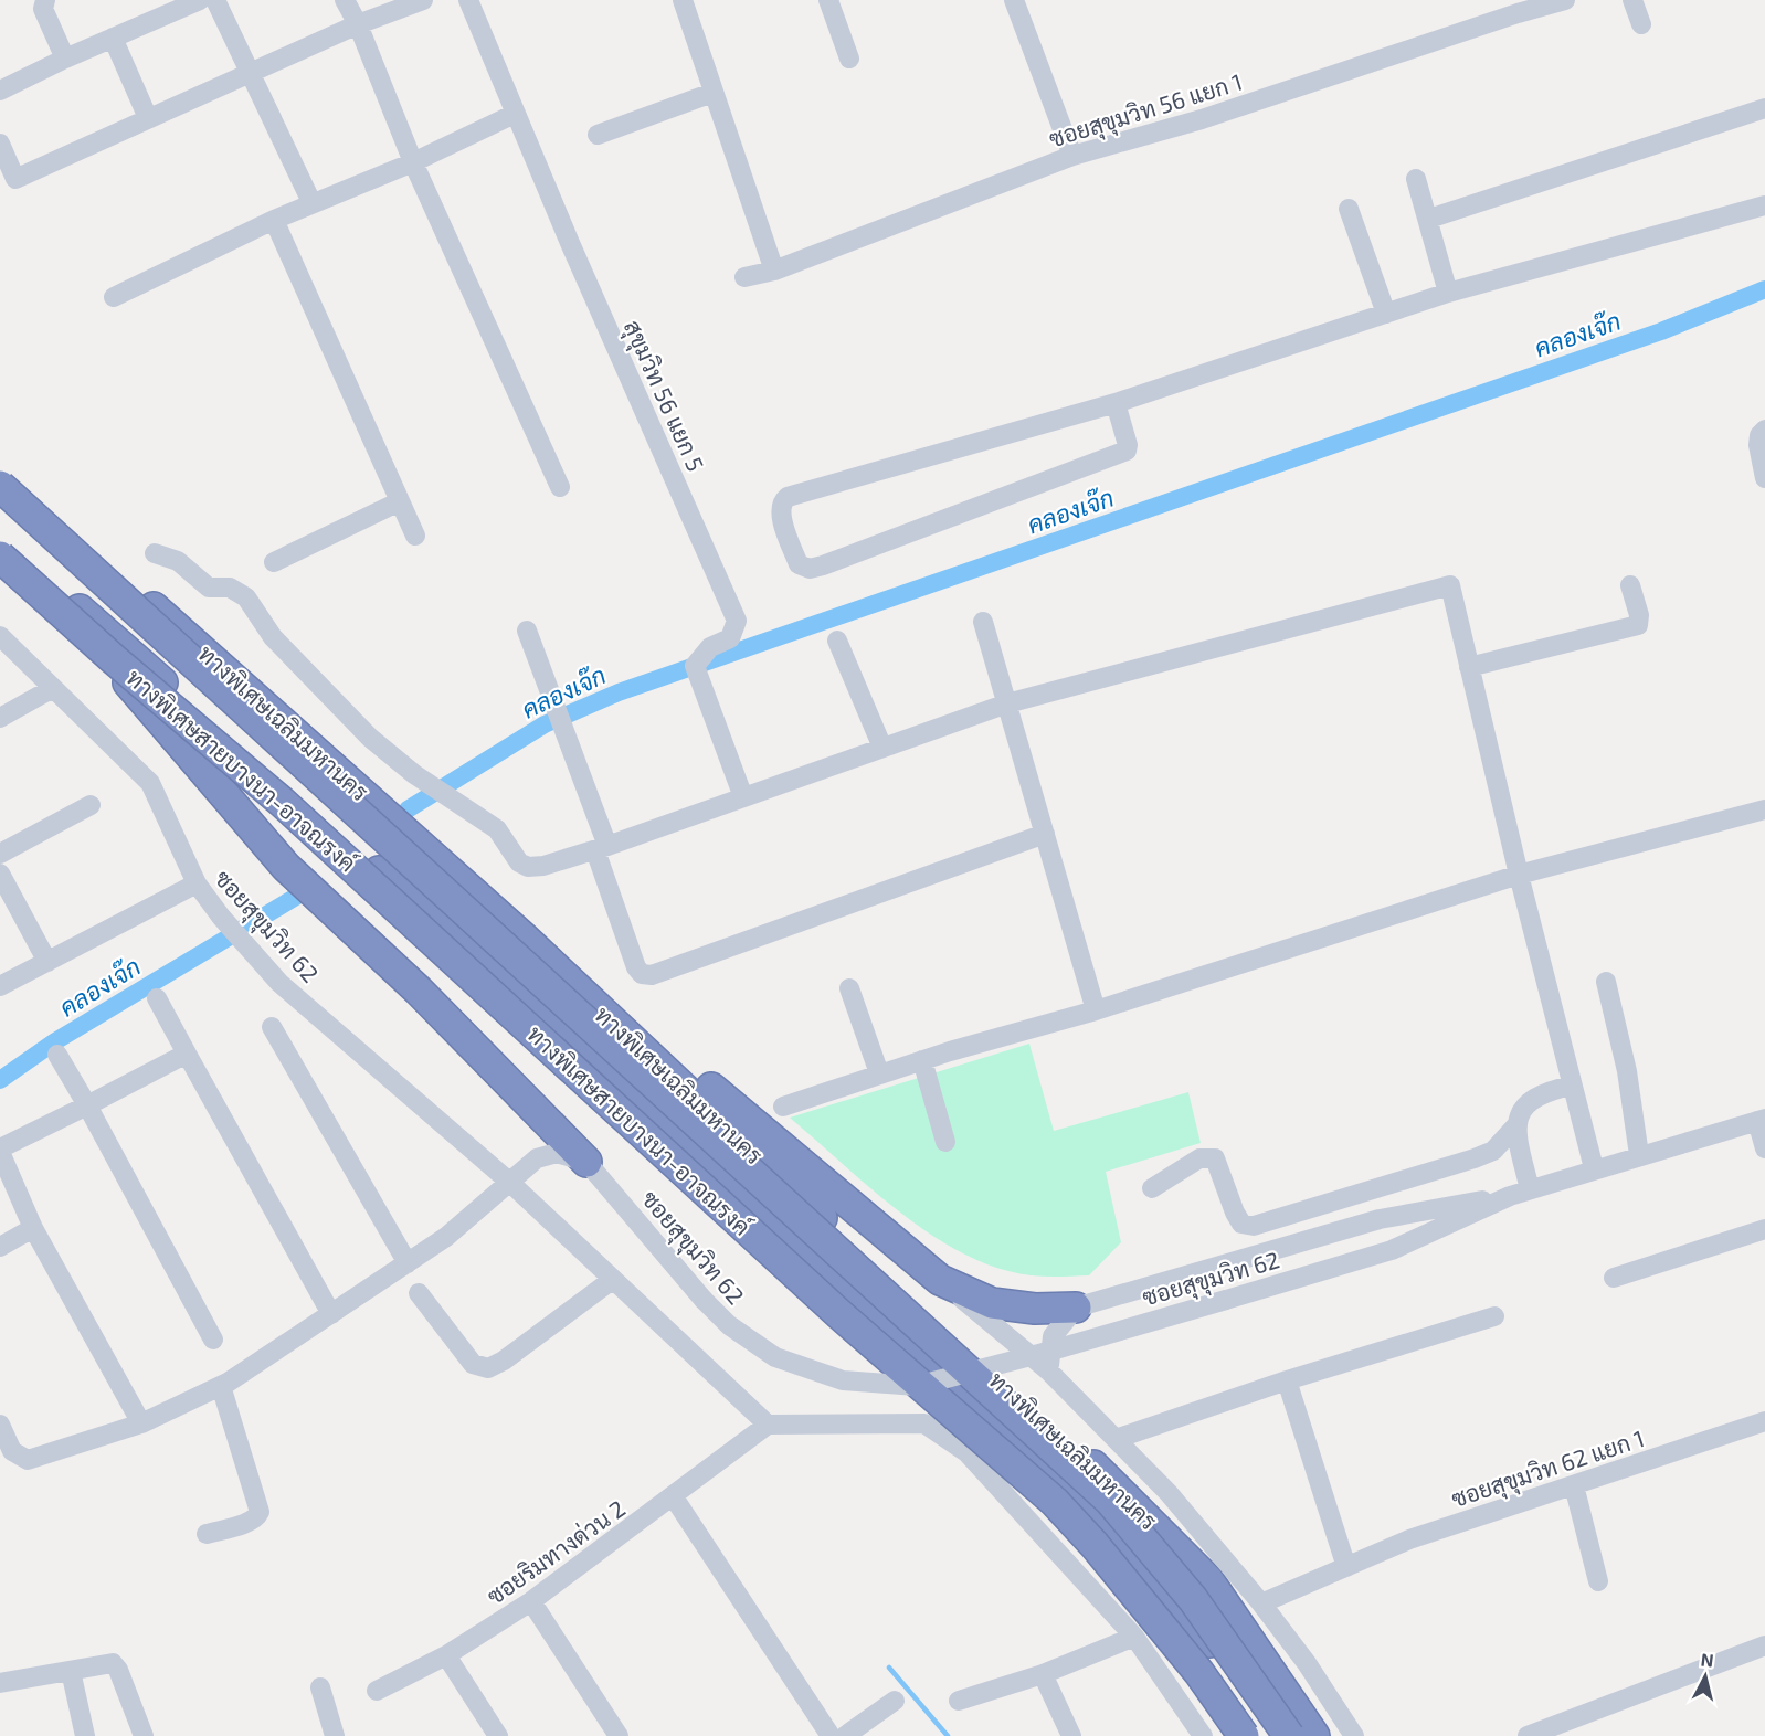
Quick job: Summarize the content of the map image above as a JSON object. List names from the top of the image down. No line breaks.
{"streets":{"highway":["ทางพิเศษเฉลิมมหานคร","ทางพิเศษสายบางนา-อาจณรงค์"],"street":["ซอยสุขุมวิท 56 แยก 1","สุขุมวิท 56 แยก 5","ซอยสุขุมวิท 62","ซอยสุขุมวิท 62 แยก 1","ซอยริมทางด่วน 2"]},"crossings":[["ซอยสุขุมวิท 62","ซอยริมทางด่วน 2"]],"water":["คลองเจ๊ก"],"north":"top"}
